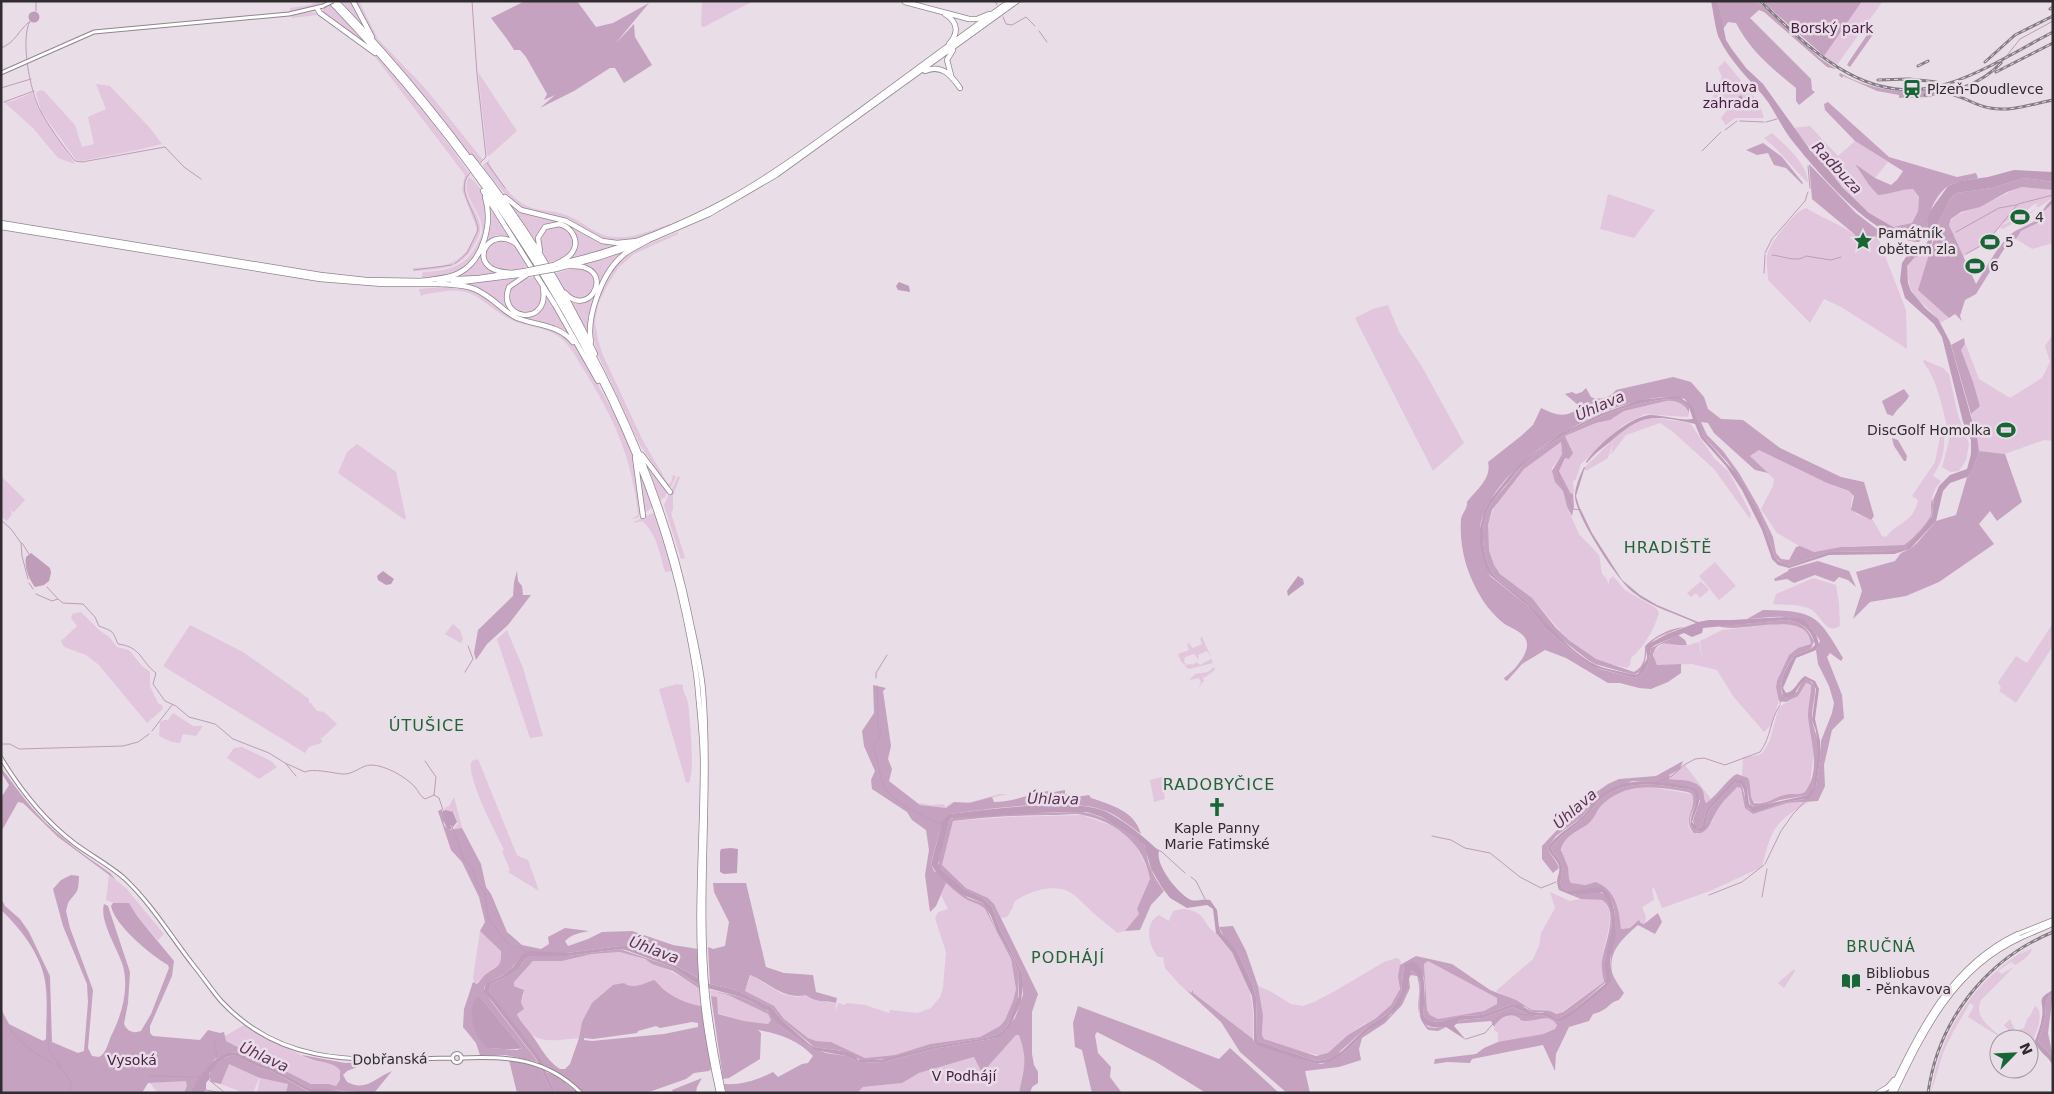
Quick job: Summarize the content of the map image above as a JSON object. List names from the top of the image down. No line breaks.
{"streets":{"main road":["Dobřanská"]},"districts":["HRADIŠTĚ","ÚTUŠICE","RADOBYČICE","BRUČNÁ","PODHÁJÍ"],"water":["Radbuza","Úhlava"],"parks":["Borský park","Luftova zahrada","Vysoká","V Podhájí"],"places":{"station":["Plzeň-Doudlevce"],"sports":["4","5","6","DiscGolf Homolka"],"place":["Památník obětem zla"],"church":["Kaple Panny Marie Fatimské"],"library":["Bibliobus - Pěnkavova"]},"north":"top right"}
